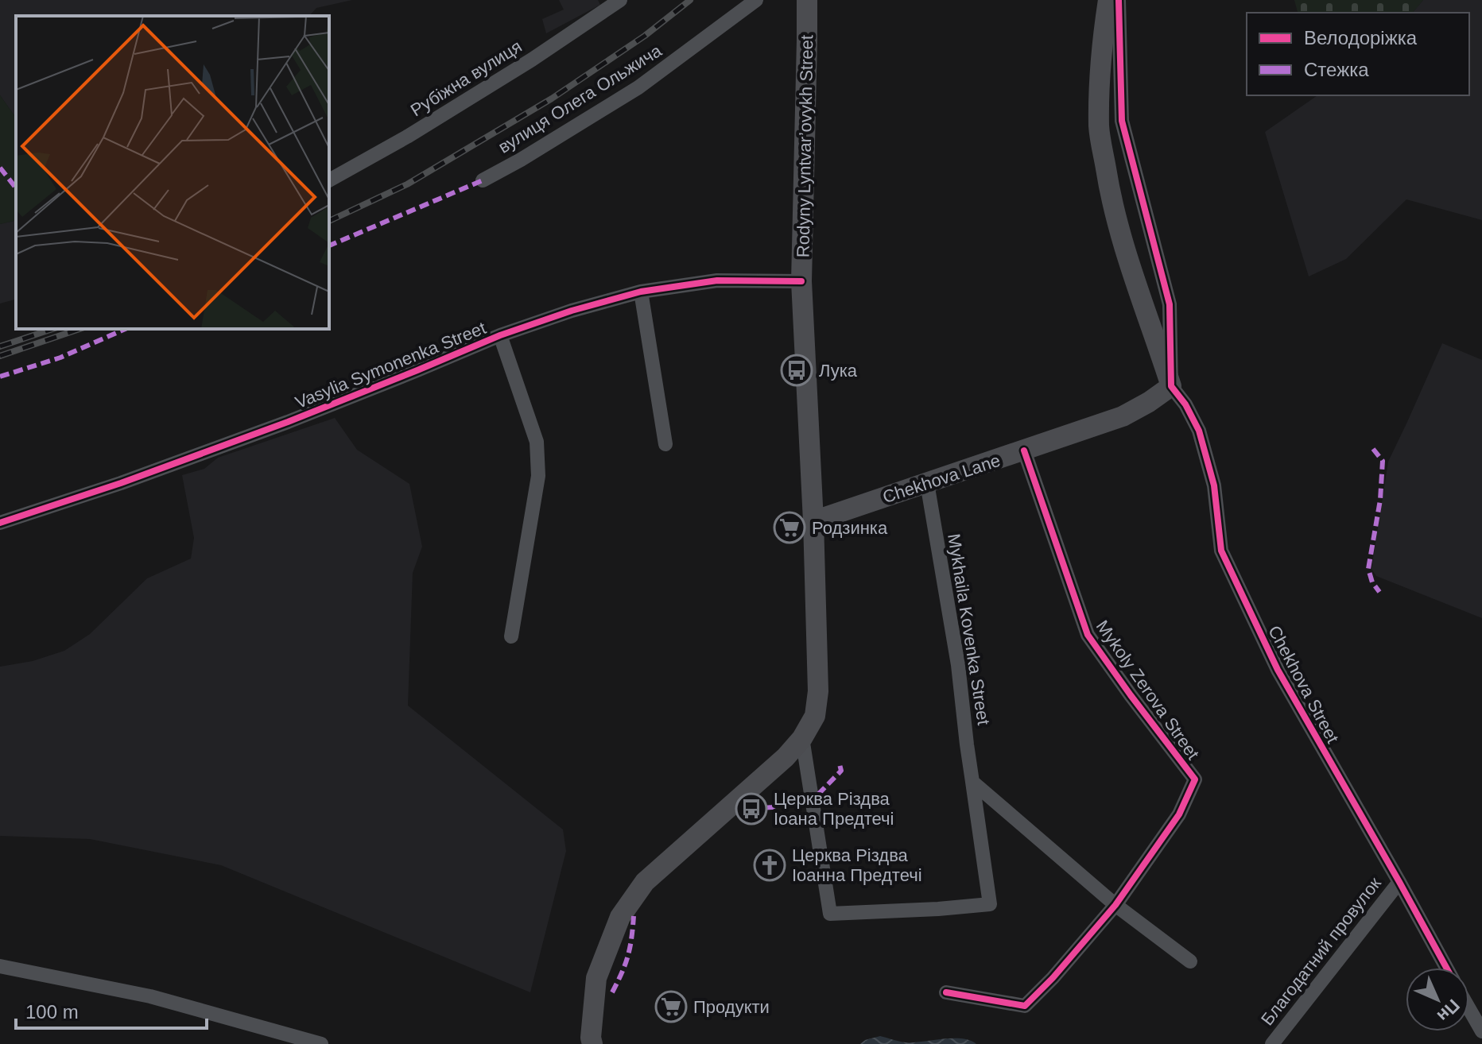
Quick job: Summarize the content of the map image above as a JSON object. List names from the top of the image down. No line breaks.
{"streets":{"main road":["Rodyny Lyntvar’ovykh Street","Chekhova Lane","Chekhova Street"],"street":["Рубіжна вулиця","вулиця Олега Ольжича","Vasylia Symonenka Street","Mykhaila Kovenka Street","Mykoly Zerova Street","Благодатний провулок"]},"crossings":[["Rodyny Lyntvar’ovykh Street","Vasylia Symonenka Street"],["Rodyny Lyntvar’ovykh Street","Chekhova Lane"],["Rodyny Lyntvar’ovykh Street","Mykhaila Kovenka Street"],["Chekhova Lane","Mykhaila Kovenka Street"],["Chekhova Lane","Chekhova Street"],["Chekhova Lane","Mykoly Zerova Street"],["Chekhova Street","Благодатний провулок"]],"places":{"bus stop":["Лука","Церква Різдва Іоана Предтечі"],"supermarket":["Родзинка","Продукти"],"church":["Церква Різдва Іоанна Предтечі"]},"legend":["Велодоріжка","Стежка"],"scale_bar":"100 m","north":"bottom right"}
